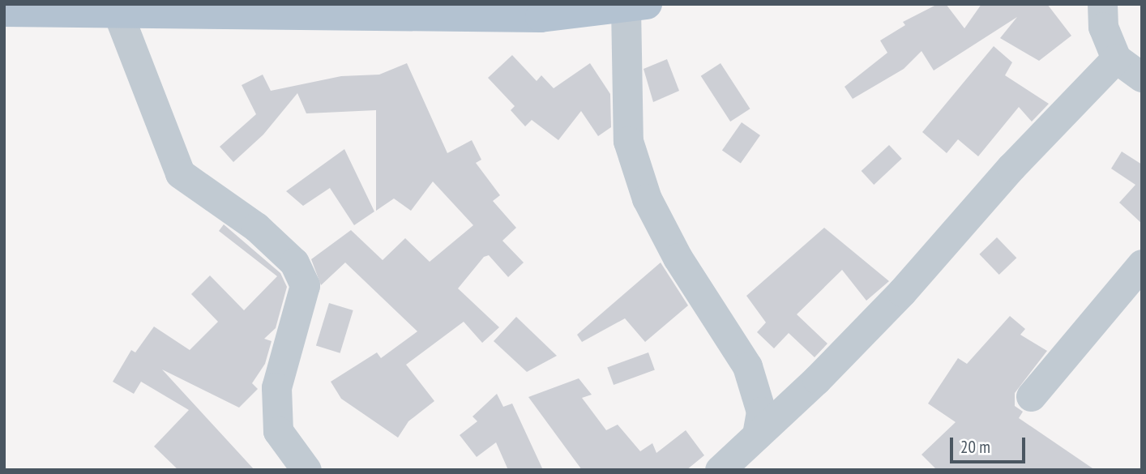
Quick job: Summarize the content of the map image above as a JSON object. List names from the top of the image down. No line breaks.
{"scale_bar":"20 m"}
